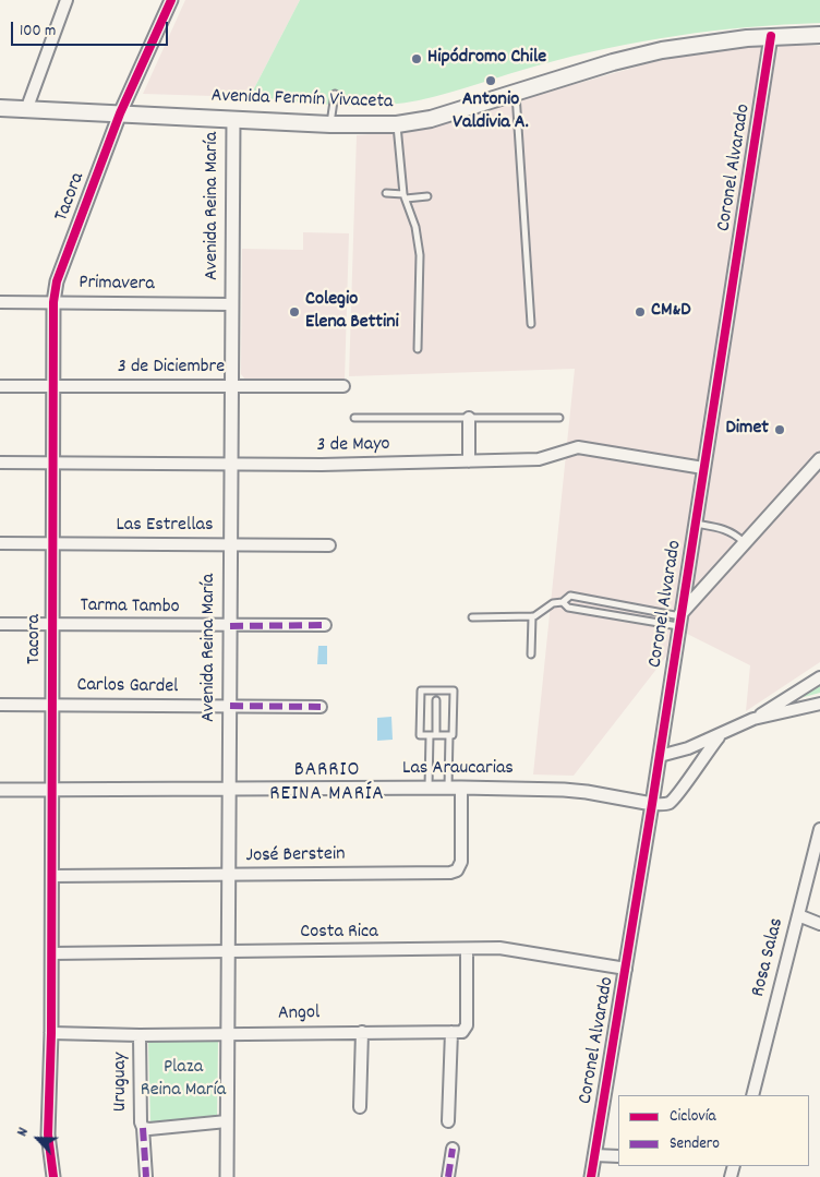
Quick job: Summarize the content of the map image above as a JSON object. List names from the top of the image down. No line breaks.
{"streets":{"main road":["Avenida Fermín Vivaceta"],"street":["Coronel Alvarado","Tacora","Avenida Reina María","Primavera","3 de Diciembre","3 de Mayo","Las Estrellas","Tarma Tambo","Carlos Gardel","Las Araucarias","José Berstein","Costa Rica","Rosa Salas","Angol","Uruguay"]},"crossings":[["Avenida Fermín Vivaceta","Coronel Alvarado"],["Avenida Fermín Vivaceta","Tacora"],["Avenida Fermín Vivaceta","Avenida Reina María"],["Coronel Alvarado","3 de Mayo"],["Coronel Alvarado","Las Araucarias"],["Coronel Alvarado","Costa Rica"],["Tacora","Primavera"],["Tacora","3 de Diciembre"],["Tacora","3 de Mayo"],["Tacora","Las Estrellas"],["Tacora","Tarma Tambo"],["Tacora","Carlos Gardel"],["Tacora","Las Araucarias"],["Tacora","José Berstein"],["Tacora","Costa Rica"],["Tacora","Angol"],["Avenida Reina María","Primavera"],["Avenida Reina María","3 de Diciembre"],["Avenida Reina María","3 de Mayo"],["Avenida Reina María","Las Estrellas"],["Avenida Reina María","Tarma Tambo"],["Avenida Reina María","Carlos Gardel"],["Avenida Reina María","Las Araucarias"],["Avenida Reina María","José Berstein"],["Avenida Reina María","Costa Rica"],["Avenida Reina María","Angol"],["Las Araucarias","José Berstein"],["Angol","Uruguay"]],"districts":["BARRIO REINA MARÍA"],"parks":["Plaza Reina María"],"places":["Hipódromo Chile","Antonio Valdivia A.","Colegio Elena Bettini","CM&D","Dimet"],"legend":["Ciclovía","Sendero"],"scale_bar":"100 m","north":"top left"}
